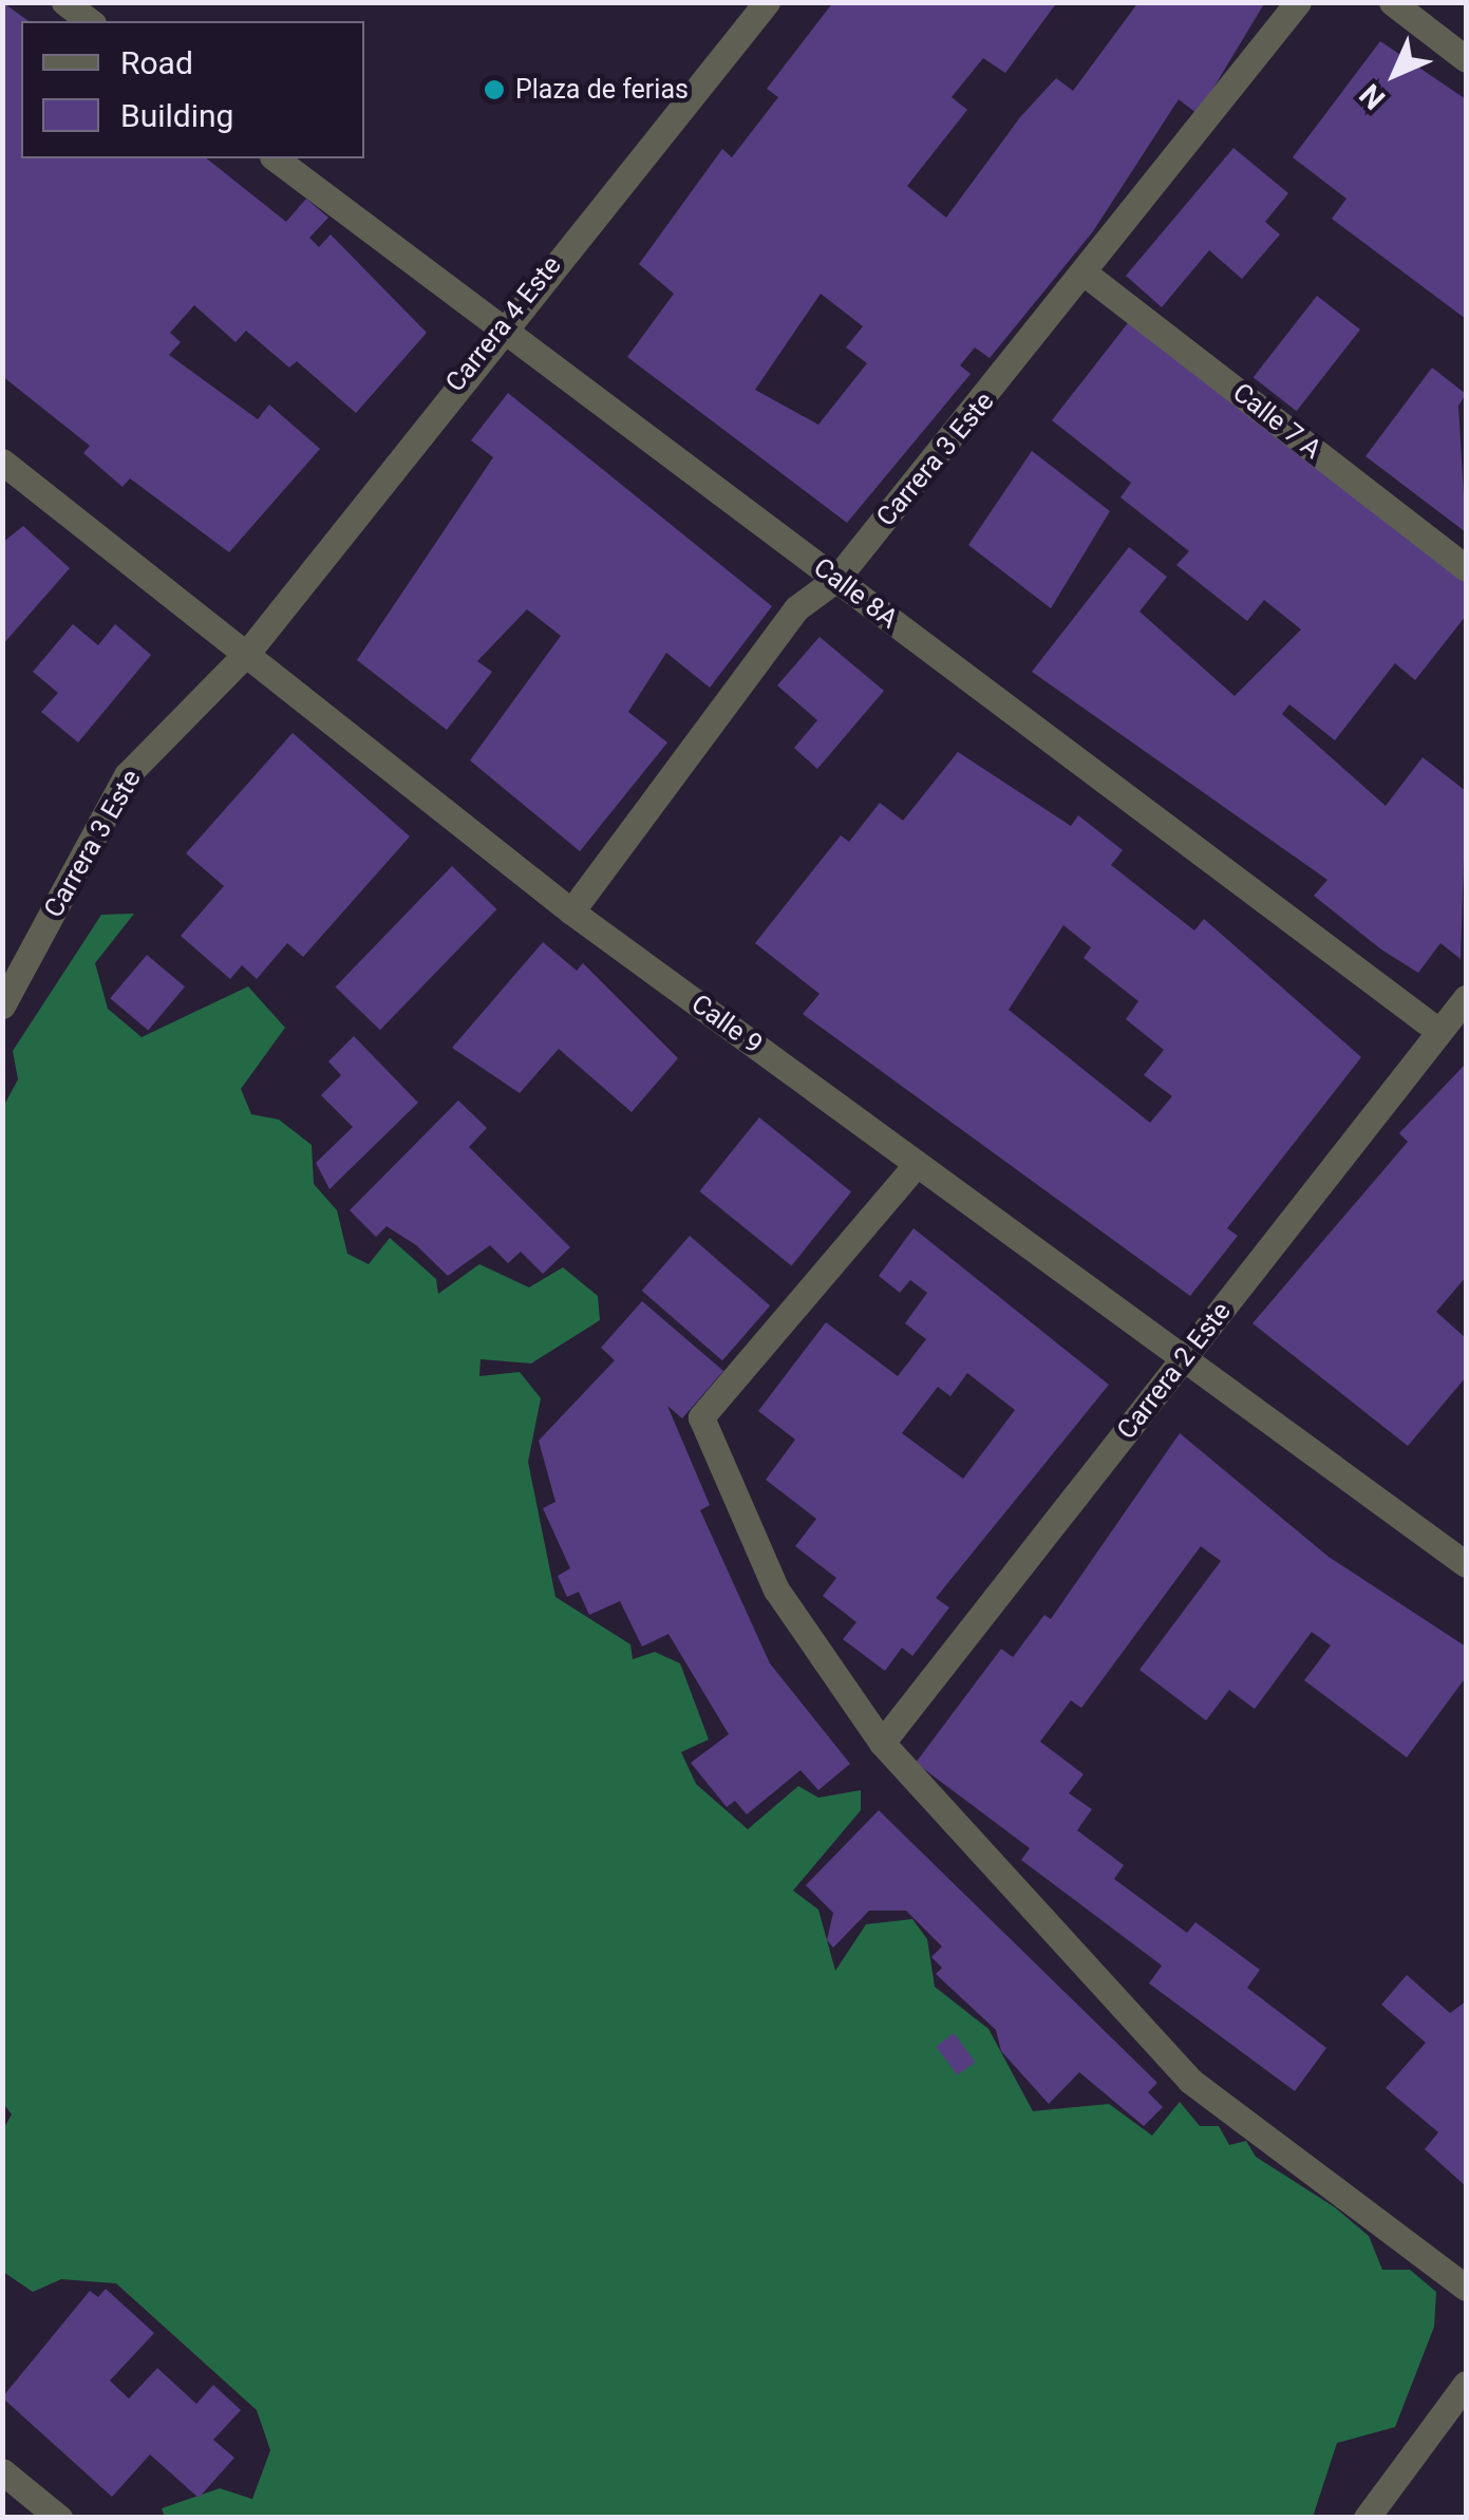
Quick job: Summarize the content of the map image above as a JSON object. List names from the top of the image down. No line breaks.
{"streets":{"street":["Carrera 4 Este","Calle 7 A","Carrera 3 Este","Calle 8A","Calle 9","Carrera 2 Este"]},"crossings":[["Carrera 4 Este","Carrera 3 Este"],["Carrera 4 Este","Calle 8A"],["Carrera 4 Este","Calle 9"],["Calle 7 A","Carrera 3 Este"],["Carrera 3 Este","Calle 8A"],["Carrera 3 Este","Calle 9"],["Calle 8A","Carrera 2 Este"],["Calle 9","Carrera 2 Este"]],"places":["Plaza de ferias"],"legend":["Road","Building"],"north":"bottom left"}
